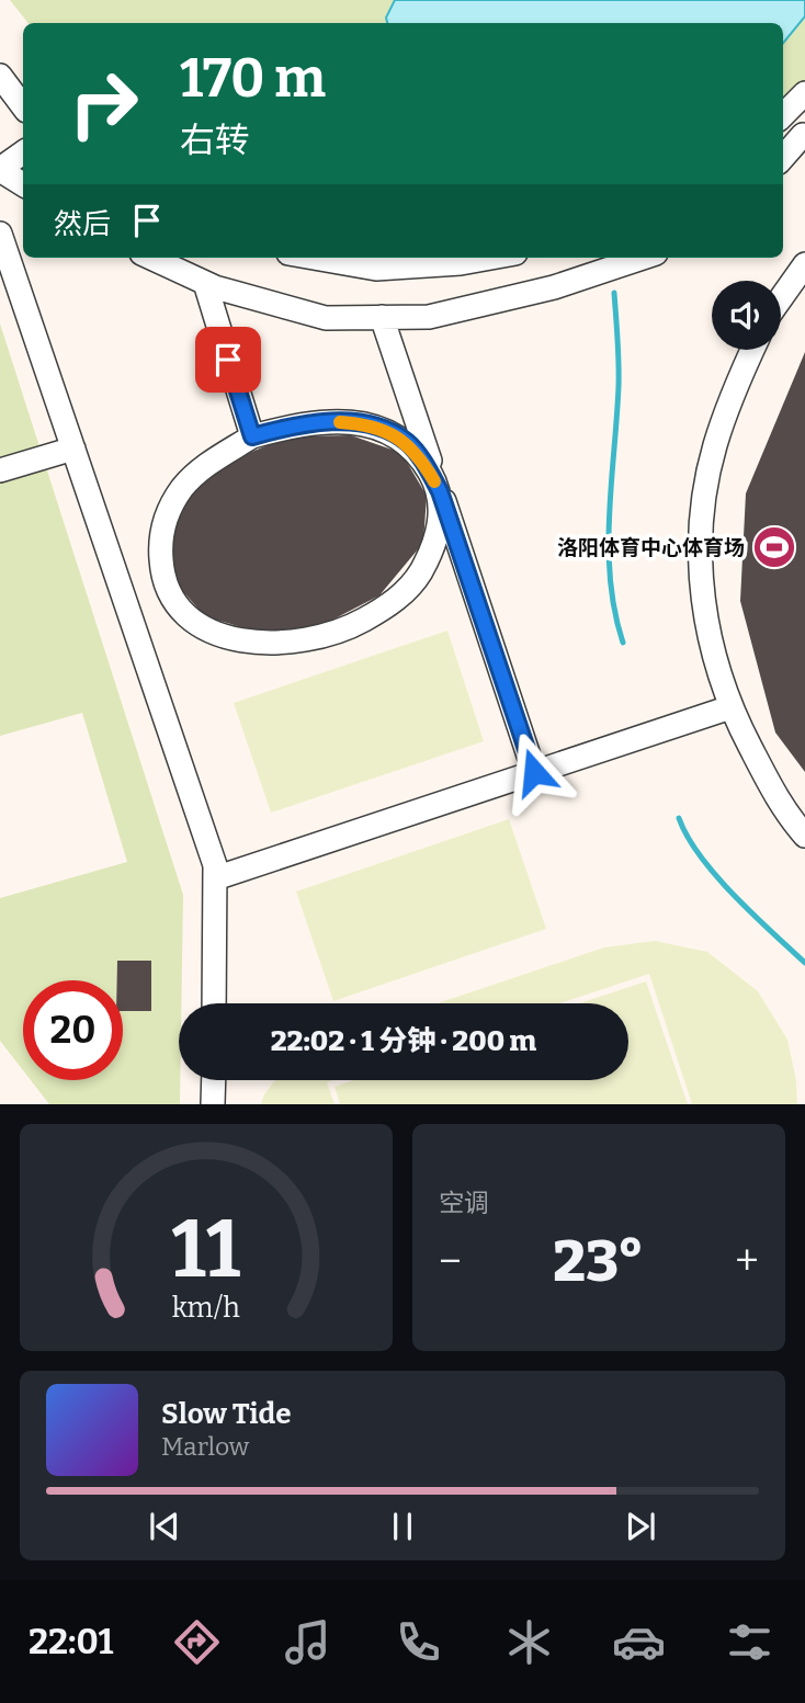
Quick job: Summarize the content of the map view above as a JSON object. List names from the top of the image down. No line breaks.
{"places":{"sports":["洛阳体育中心体育场"]},"page":{"turn":["170 m","右转"],"then":"然后","limit":"20","trip":"22:02 · 1 分钟 · 200 m","tile":"空调","heat":["−","23°","+"],"song":["Slow Tide","Marlow"],"tabs":"22:01","gauge":["11","km/h"]}}
